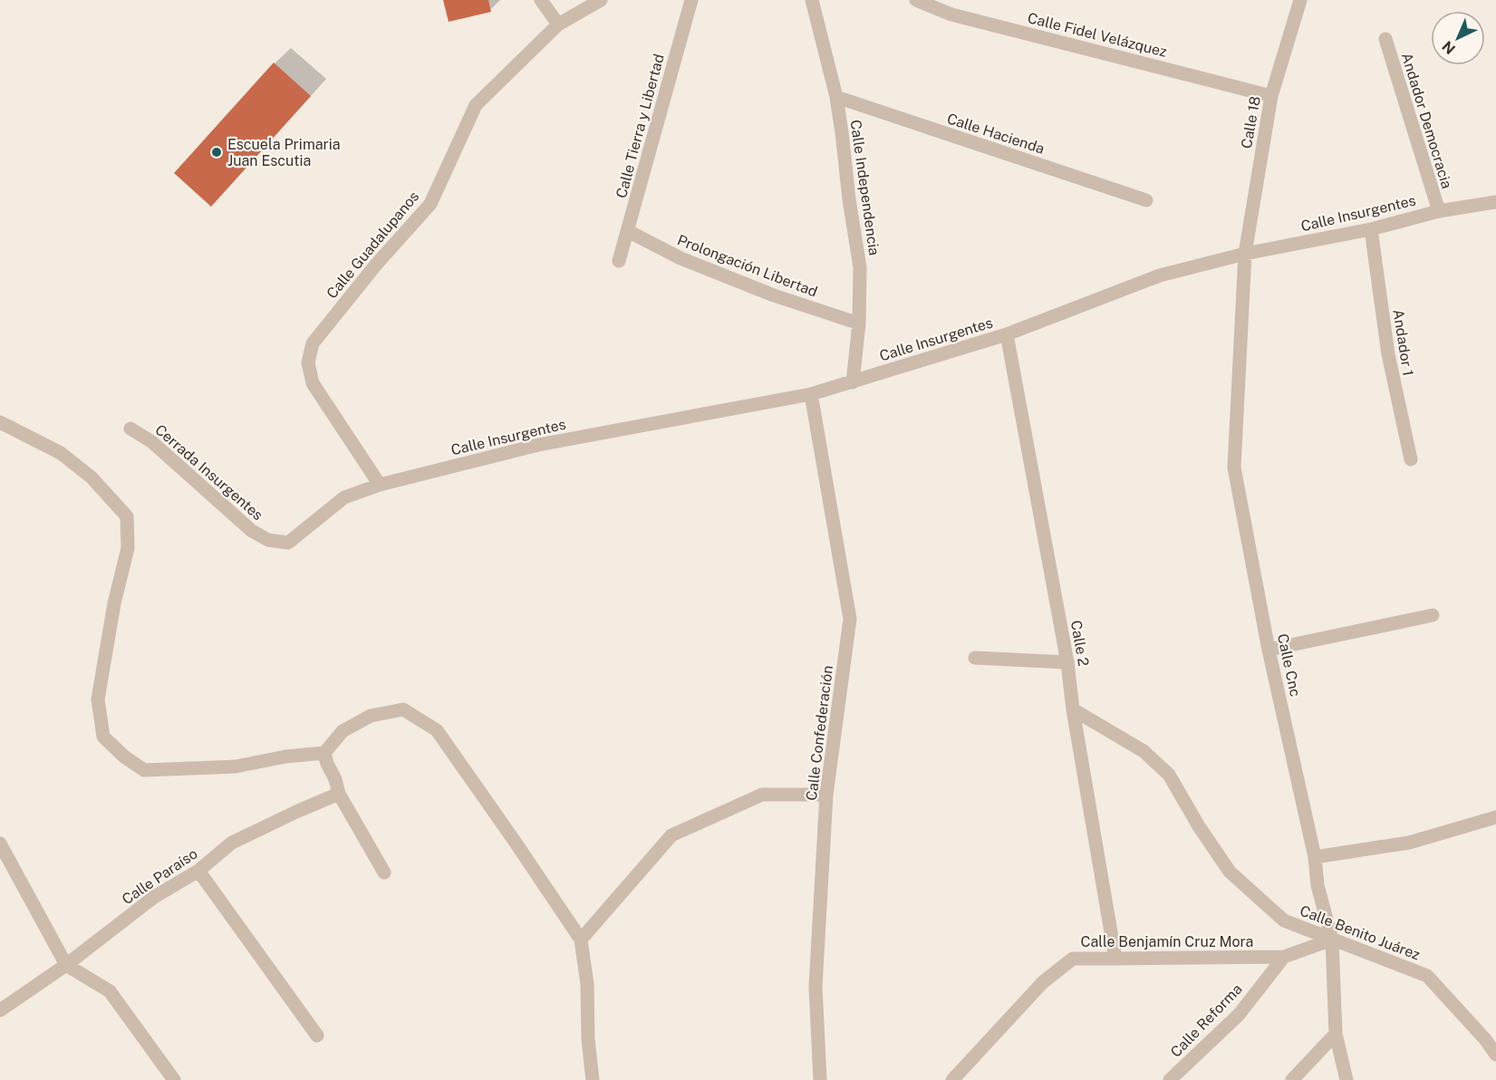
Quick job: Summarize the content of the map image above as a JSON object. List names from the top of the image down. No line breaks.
{"streets":{"street":["Calle Fidel Velázquez","Andador Democracia","Calle 18","Calle Tierra y Libertad","Calle Hacienda","Calle Independencia","Calle Insurgentes","Calle Guadalupanos","Prolongación Libertad","Andador 1","Cerrada Insurgentes","Calle 2","Calle Cnc","Calle Confederación","Calle Paraíso","Calle Benito Juárez","Calle Benjamín Cruz Mora","Calle Reforma"]},"crossings":[["Calle Fidel Velázquez","Calle 18"],["Andador Democracia","Calle Insurgentes"],["Calle 18","Calle Insurgentes"],["Calle 18","Calle Cnc"],["Calle Tierra y Libertad","Prolongación Libertad"],["Calle Hacienda","Calle Independencia"],["Calle Independencia","Calle Insurgentes"],["Calle Independencia","Prolongación Libertad"],["Calle Insurgentes","Calle Guadalupanos"],["Calle Insurgentes","Andador 1"],["Calle Insurgentes","Cerrada Insurgentes"],["Calle Insurgentes","Calle 2"],["Calle Insurgentes","Calle Cnc"],["Calle Insurgentes","Calle Confederación"],["Calle Guadalupanos","Cerrada Insurgentes"],["Calle 2","Calle Benito Juárez"],["Calle 2","Calle Benjamín Cruz Mora"],["Calle Cnc","Calle Benito Juárez"],["Calle Cnc","Calle Benjamín Cruz Mora"],["Calle Benito Juárez","Calle Benjamín Cruz Mora"],["Calle Benjamín Cruz Mora","Calle Reforma"]],"places":["Escuela Primaria Juan Escutia"],"north":"bottom left"}
